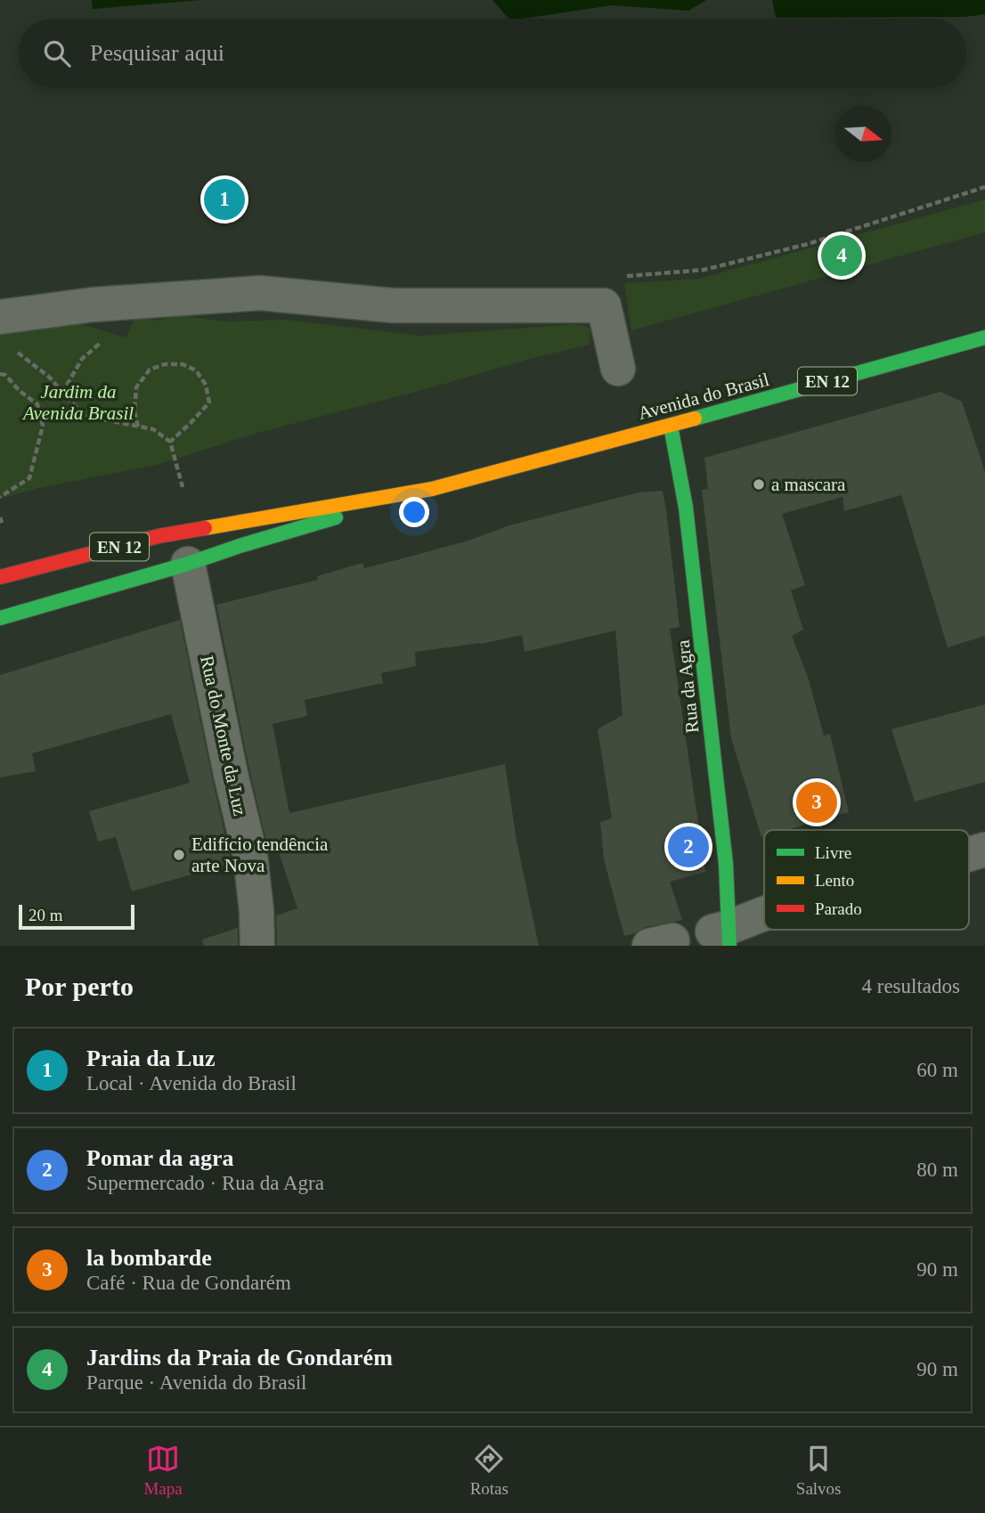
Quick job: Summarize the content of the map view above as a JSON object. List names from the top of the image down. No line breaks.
{"streets":{"main road":["EN 12","Avenida do Brasil","Rua da Agra"],"street":["Rua do Monte da Luz"]},"crossings":[["Avenida do Brasil","Rua da Agra"],["Avenida do Brasil","Rua do Monte da Luz"]],"parks":["Jardim da Avenida Brasil"],"places":["a mascara","Edifício tendência arte Nova"],"legend":["Livre","Lento","Parado"],"scale_bar":"20 m","north":"right","page":{"search":"Pesquisar aqui","pins":["1","4","3","2"],"scale":"20 m","heading":["Por perto","4 resultados"],"list":[{"mark":"1","name":"Praia da Luz","note":"Local · Avenida do Brasil","value":"60 m"},{"mark":"2","name":"Pomar da agra","note":"Supermercado · Rua da Agra","value":"80 m"},{"mark":"3","name":"la bombarde","note":"Café · Rua de Gondarém","value":"90 m"},{"mark":"4","name":"Jardins da Praia de Gondarém","note":"Parque · Avenida do Brasil","value":"90 m"}],"nav":["Mapa","Rotas","Salvos"]}}
